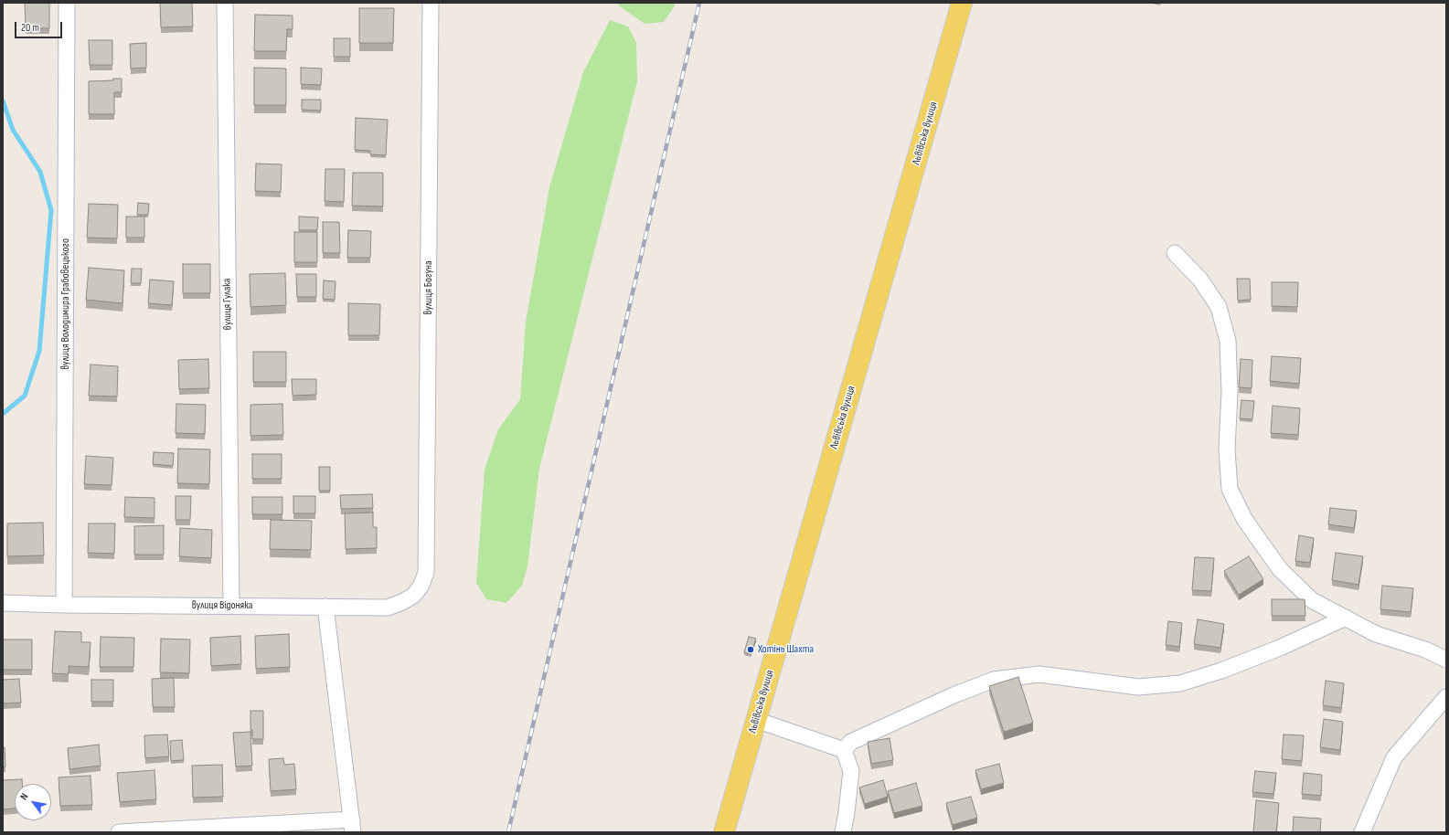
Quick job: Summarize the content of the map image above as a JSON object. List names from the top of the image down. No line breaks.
{"streets":{"main road":["Львівська вулиця"],"street":["вулиця Богуна","вулиця Володимира Грабовецького","вулиця Гулака","вулиця Відоняка"]},"crossings":[["вулиця Богуна","вулиця Відоняка"],["вулиця Володимира Грабовецького","вулиця Відоняка"],["вулиця Гулака","вулиця Відоняка"]],"places":["Хотінь Шахта"],"scale_bar":"20 m","north":"top left"}
